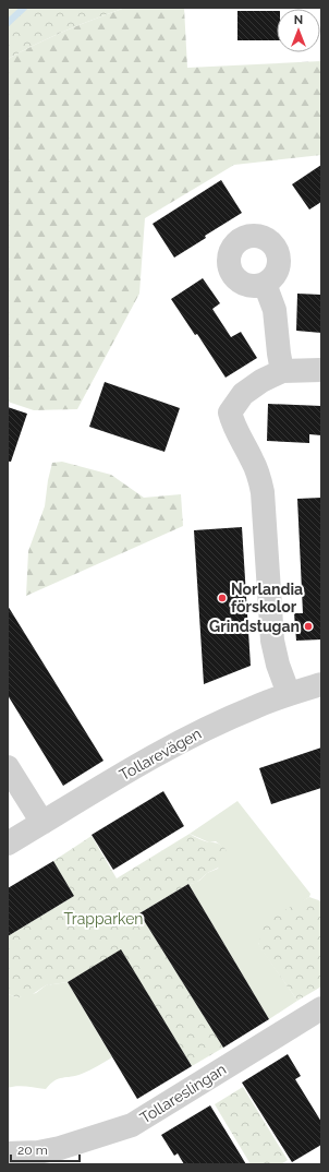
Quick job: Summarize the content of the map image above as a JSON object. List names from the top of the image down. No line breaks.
{"streets":{"street":["Tollarevägen","Tollareslingan"]},"parks":["Trapparken"],"places":["Norlandia förskolor","Grindstugan"],"scale_bar":"20 m","north":"top"}
